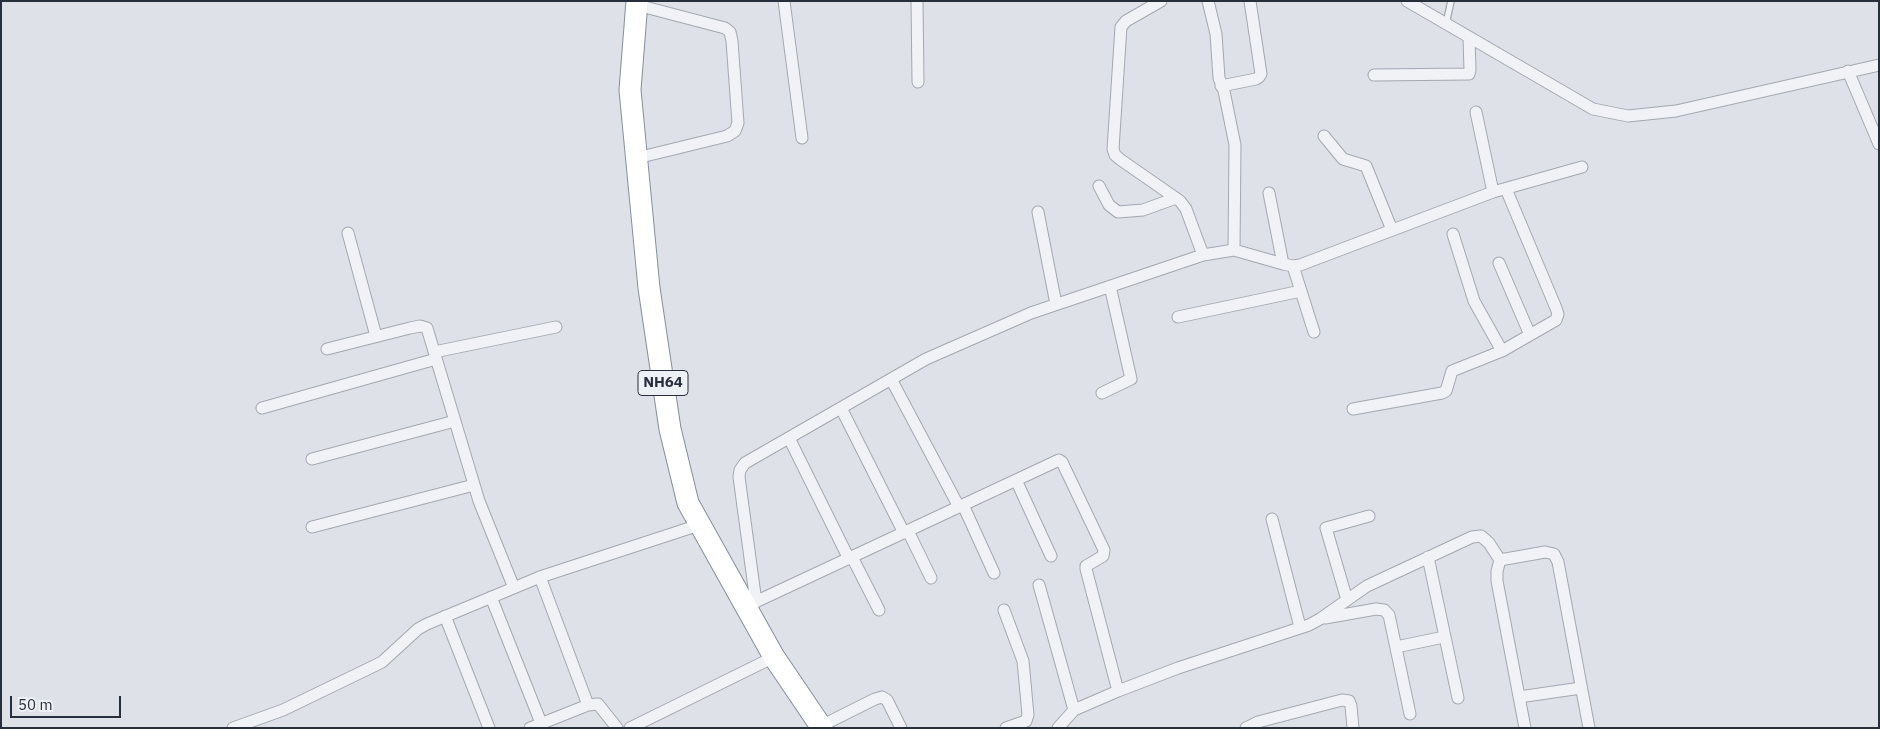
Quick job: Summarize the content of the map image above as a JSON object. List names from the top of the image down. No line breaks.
{"streets":{"highway":["NH64"]},"scale_bar":"50 m"}
